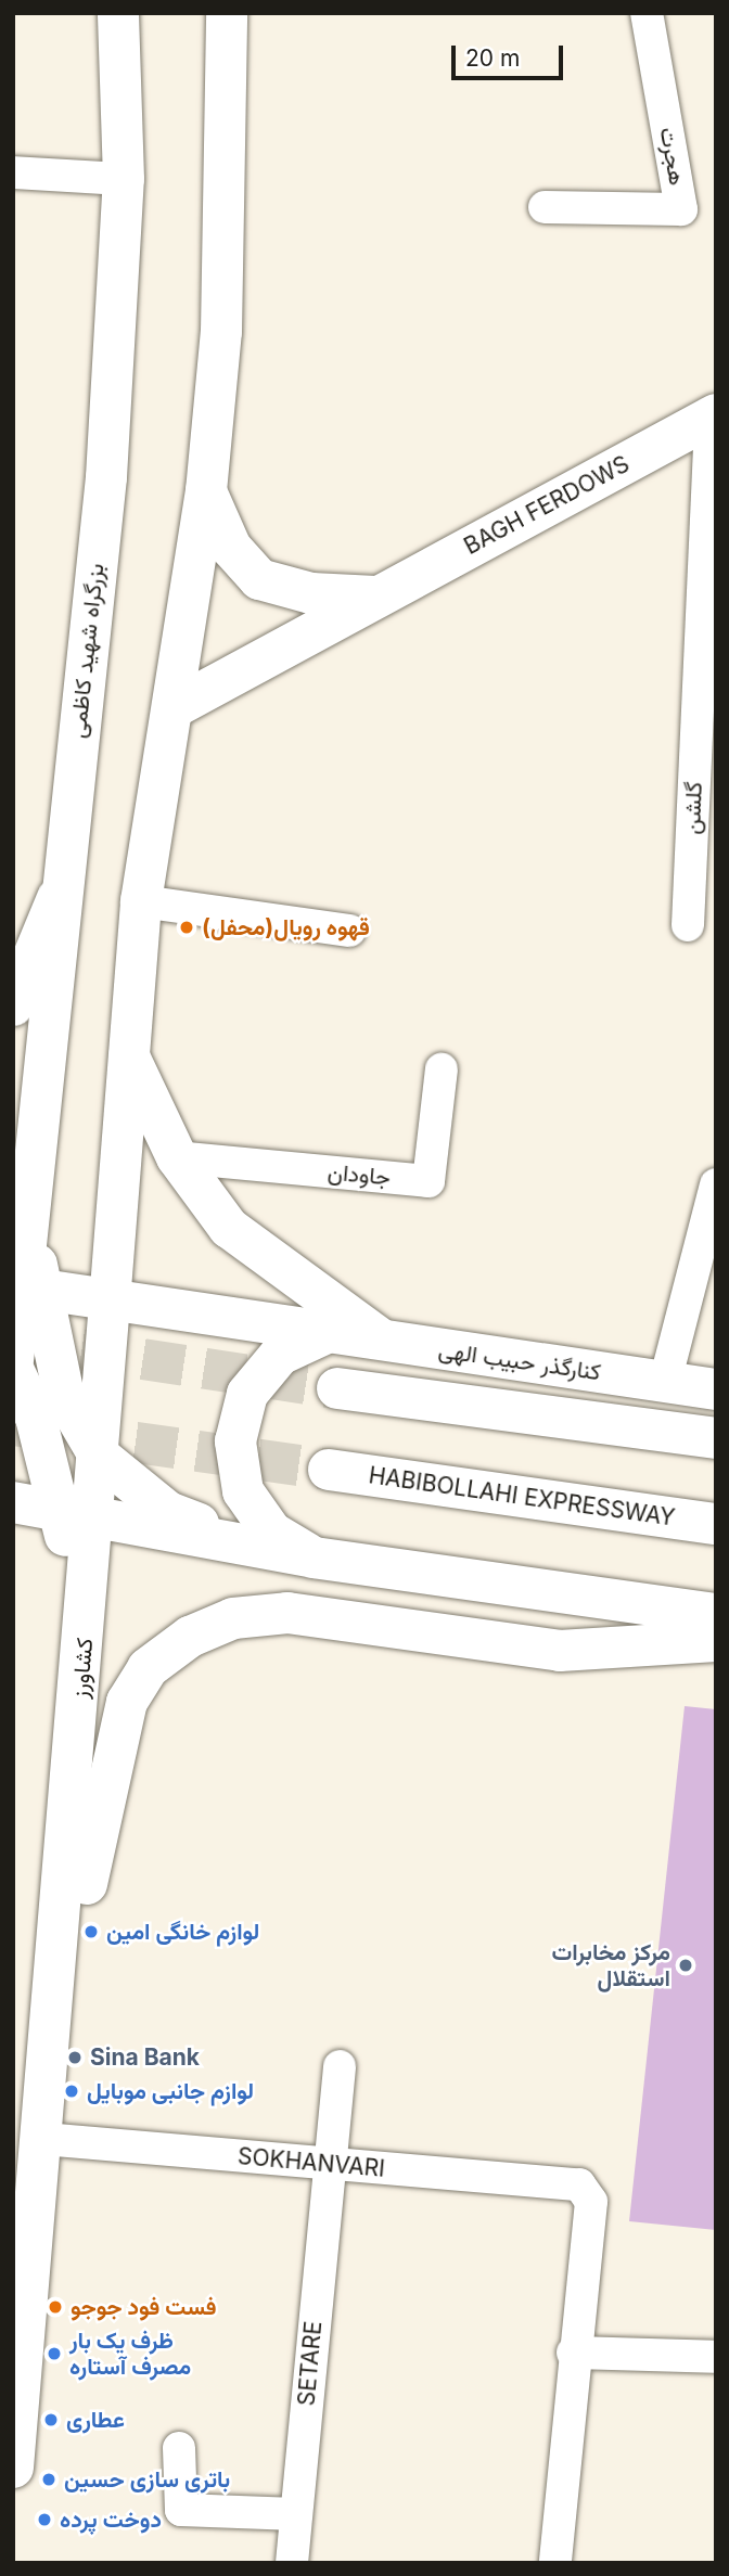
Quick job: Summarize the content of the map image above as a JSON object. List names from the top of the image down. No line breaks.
{"streets":{"main road":["BAGH FERDOWS","بزرگراه شهید کاظمی","کنارگذر حبیب الهی","HABIBOLLAHI EXPRESSWAY","کشاورز"],"street":["هجرت","گلشن","جاودان","SOKHANVARI","SETARE"]},"crossings":[["BAGH FERDOWS","گلشن"],["بزرگراه شهید کاظمی","کنارگذر حبیب الهی"],["کنارگذر حبیب الهی","کشاورز"],["SOKHANVARI","SETARE"]],"places":["قهوه رویال(محفل)","لوازم خانگی امین","مرکز مخابرات استقلال","Sina Bank","لوازم جانبی موبایل","فست فود جوجو","ظرف یک بار مصرف آستاره","عطاری","باتری سازی حسین","دوخت پرده"],"scale_bar":"20 m"}
